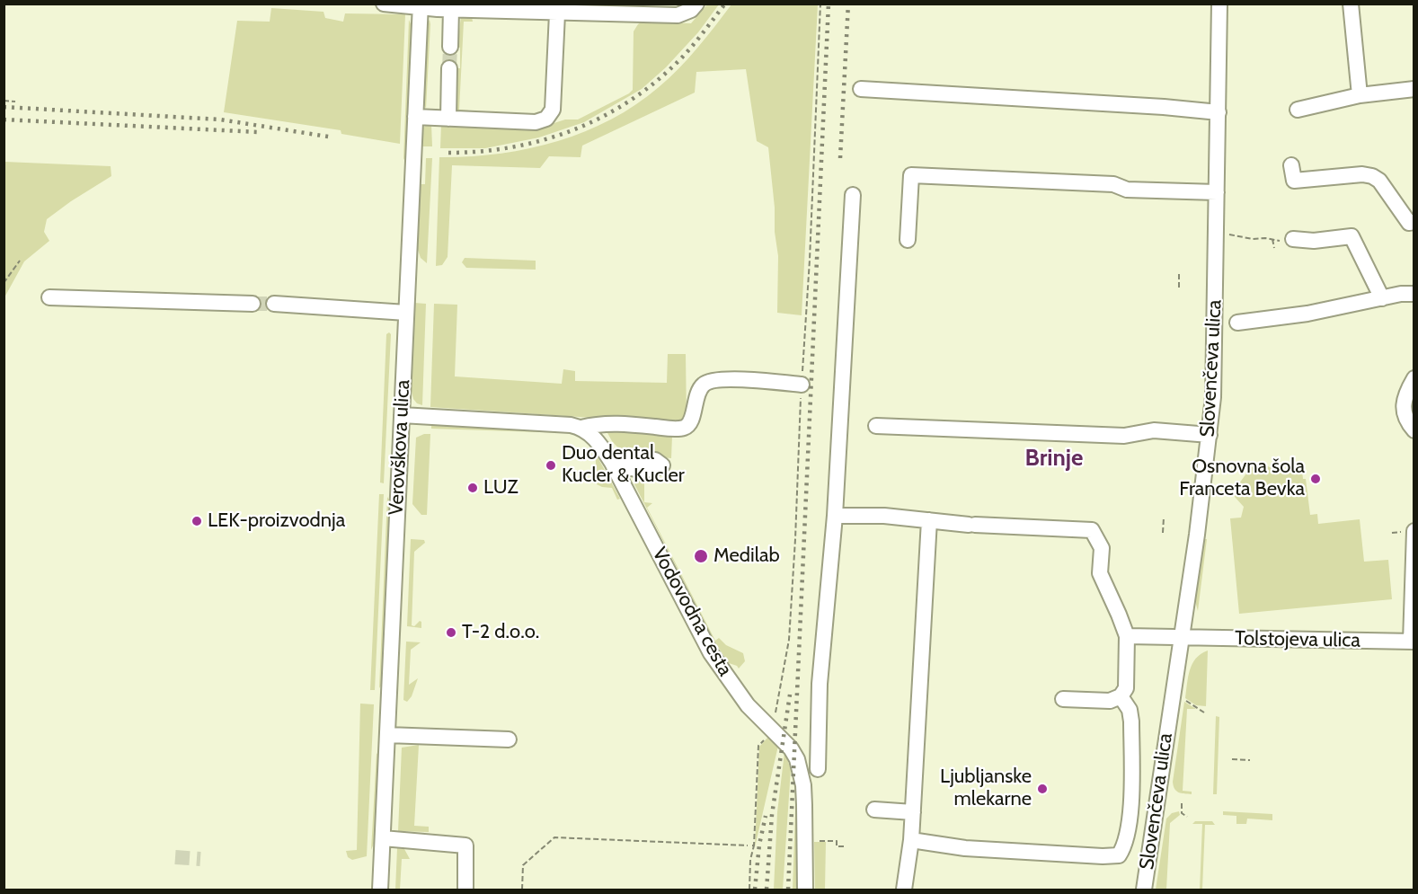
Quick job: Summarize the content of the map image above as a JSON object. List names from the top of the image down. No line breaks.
{"streets":{"street":["Slovenčeva ulica","Verovškova ulica","Vodovodna cesta","Tolstojeva ulica"]},"crossings":[["Slovenčeva ulica","Tolstojeva ulica"]],"districts":["Brinje"],"places":["Duo dental Kucler & Kucler","Osnovna šola Franceta Bevka","LUZ","LEK-proizvodnja","Medilab","T-2 d.o.o.","Ljubljanske mlekarne"]}
